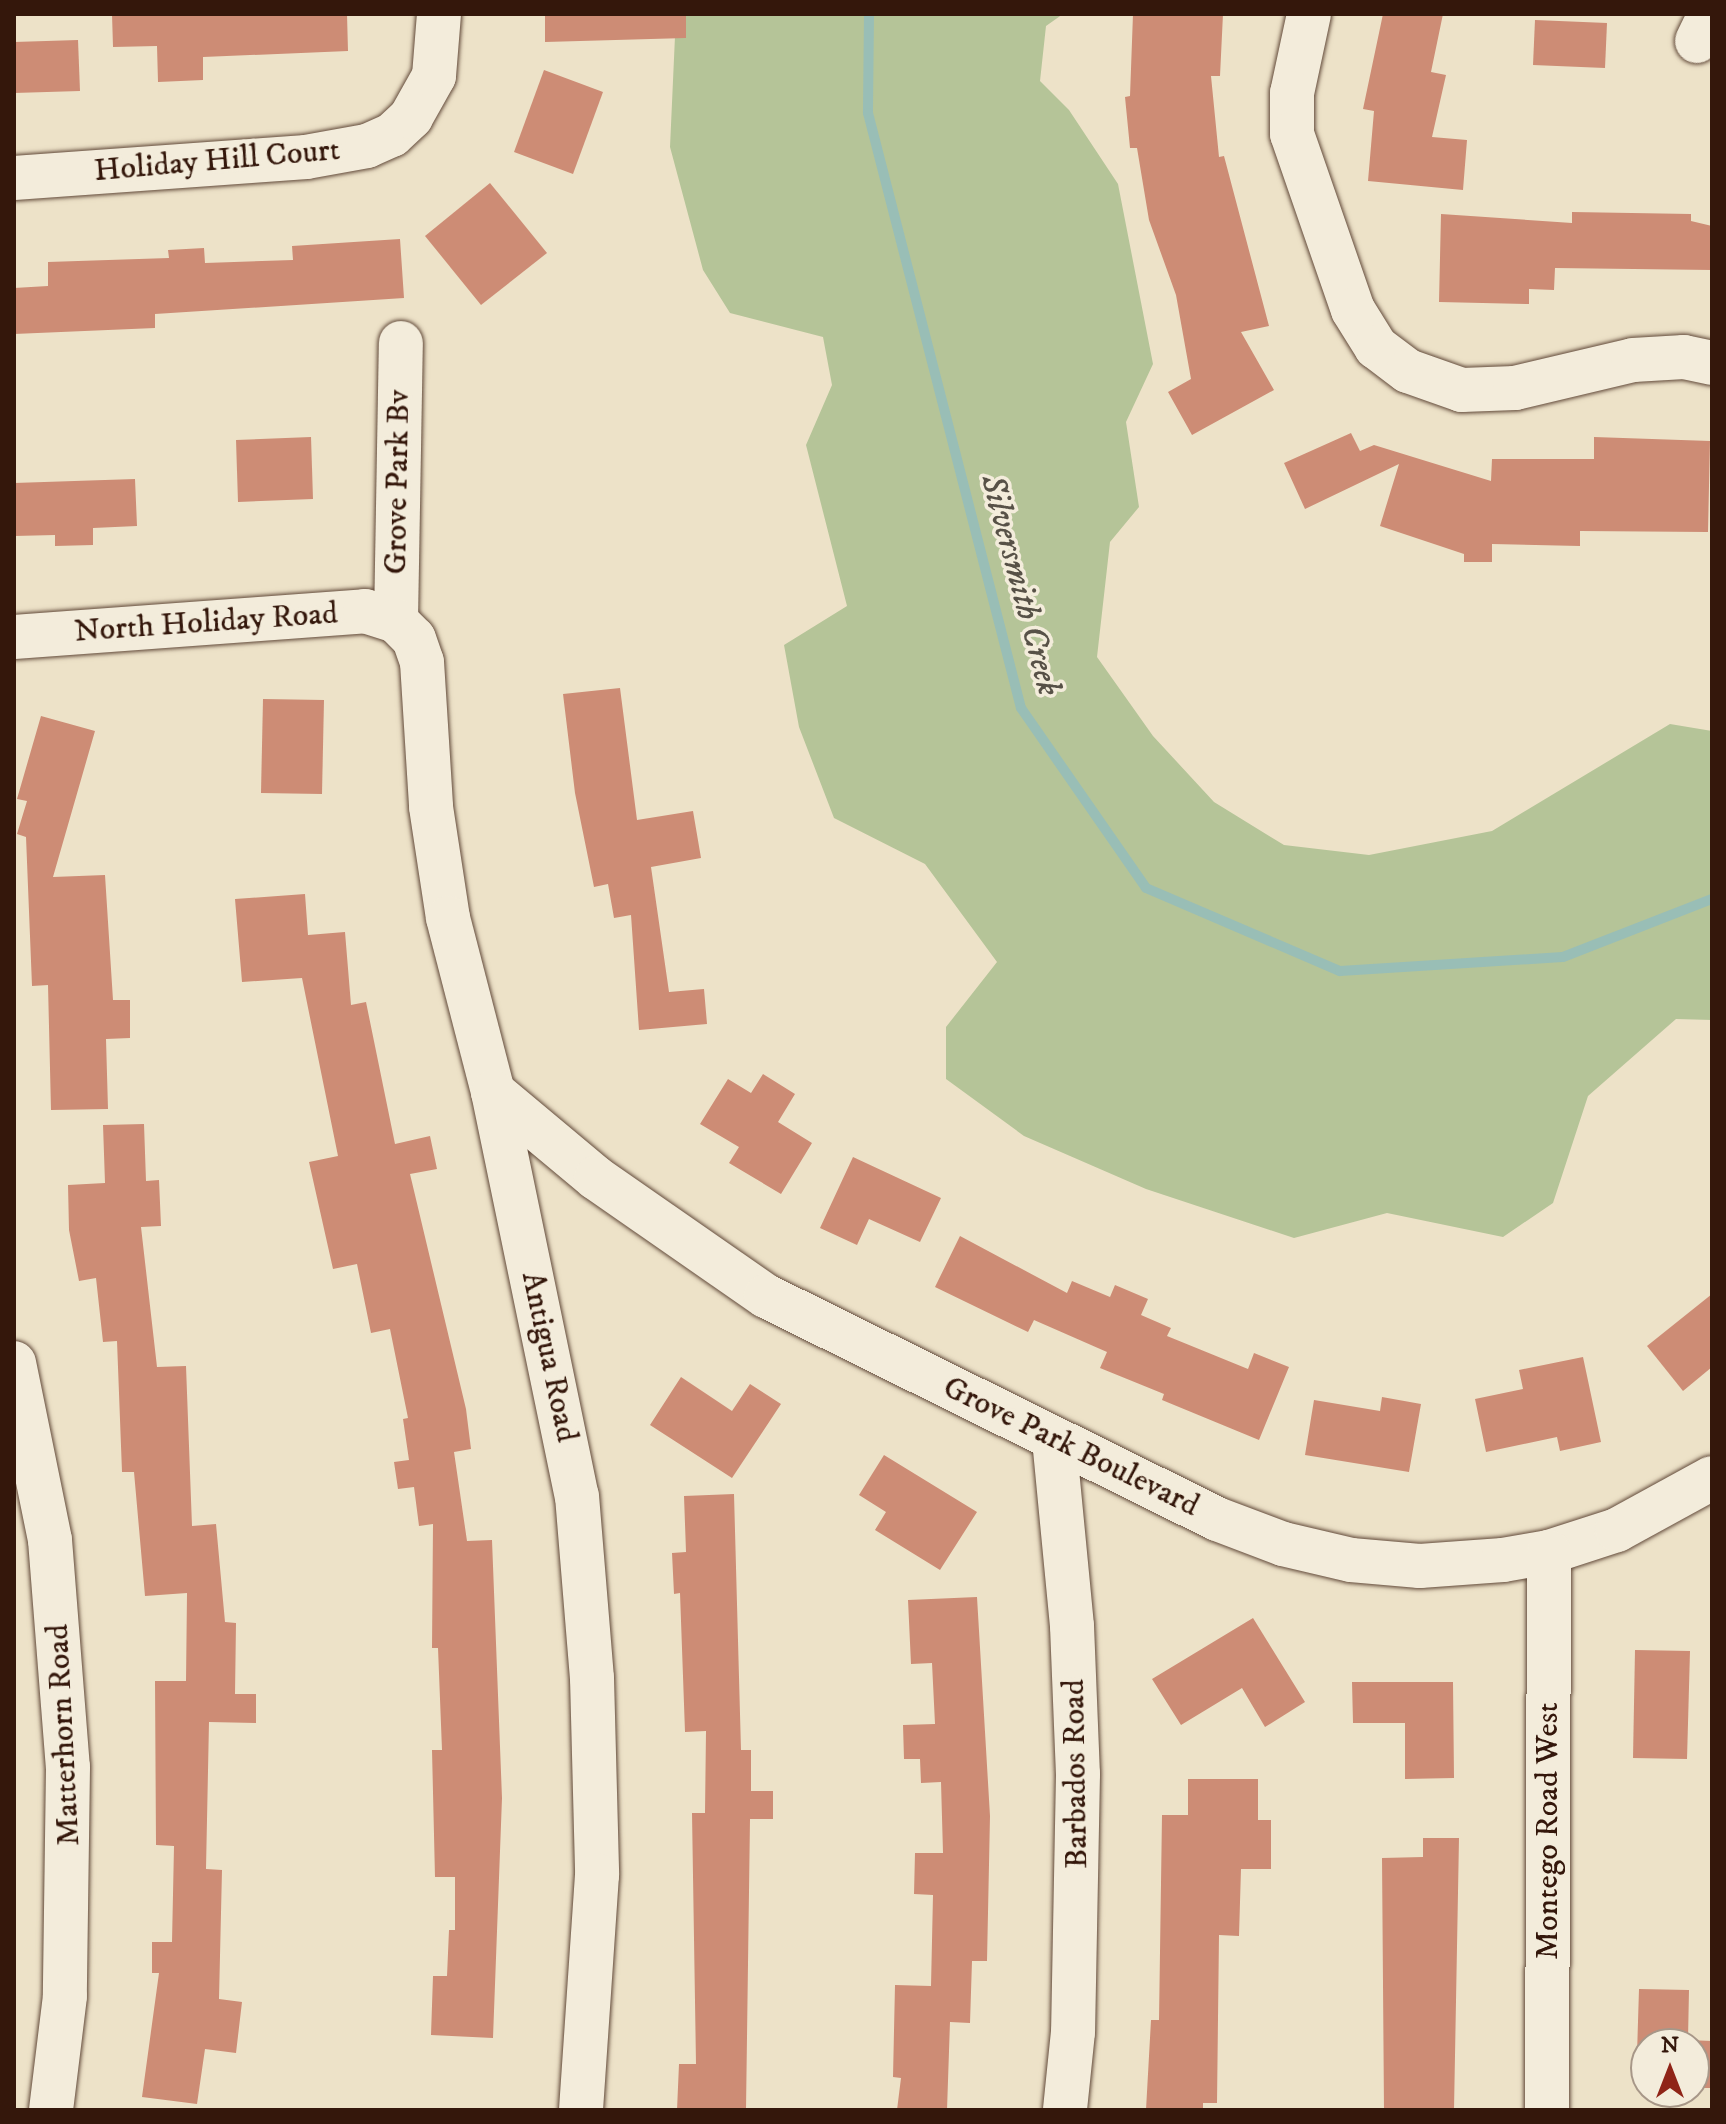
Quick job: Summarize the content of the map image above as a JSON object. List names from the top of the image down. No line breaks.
{"streets":{"street":["Holiday Hill Court","Grove Park Bv","North Holiday Road","Antigua Road","Grove Park Boulevard","Matterhorn Road","Barbados Road","Montego Road West"]},"crossings":[["Grove Park Bv","North Holiday Road"],["Grove Park Bv","Antigua Road"],["North Holiday Road","Antigua Road"],["Antigua Road","Grove Park Boulevard"],["Grove Park Boulevard","Barbados Road"],["Grove Park Boulevard","Montego Road West"]],"water":["Silversmith Creek"],"north":"top"}
